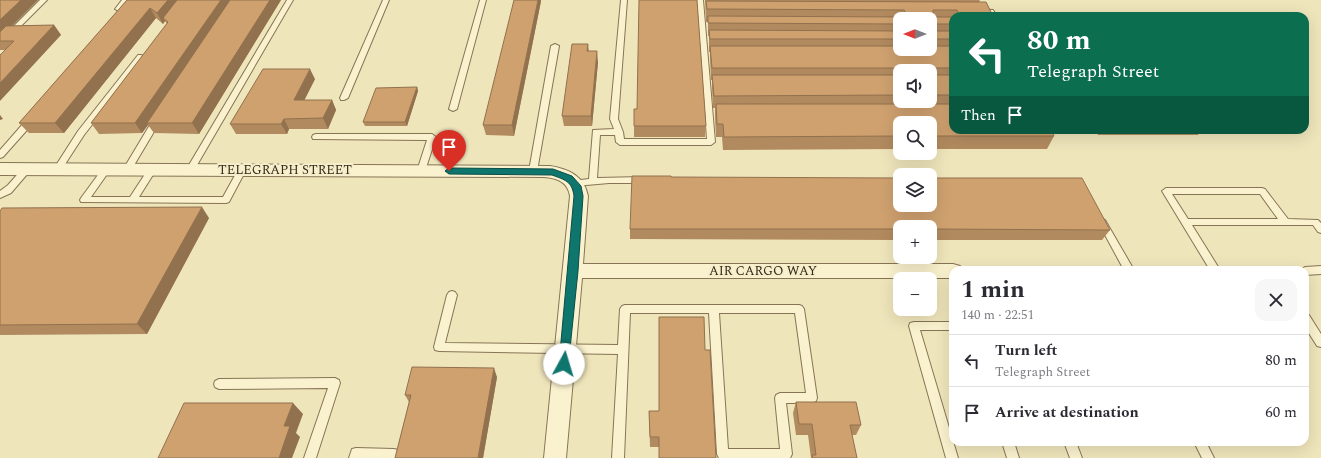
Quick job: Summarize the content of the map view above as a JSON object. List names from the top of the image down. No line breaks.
{"streets":{"street":["TELEGRAPH STREET","AIR CARGO WAY"]},"north":"left","page":{"map_buttons":["+","−"],"turn":["80 m","Telegraph Street"],"then":"Then","heading":["1 min","140 m · 22:51"],"list":[{"name":"Turn left","note":"Telegraph Street","value":"80 m"},{"name":"Arrive at destination","value":"60 m"}]}}
